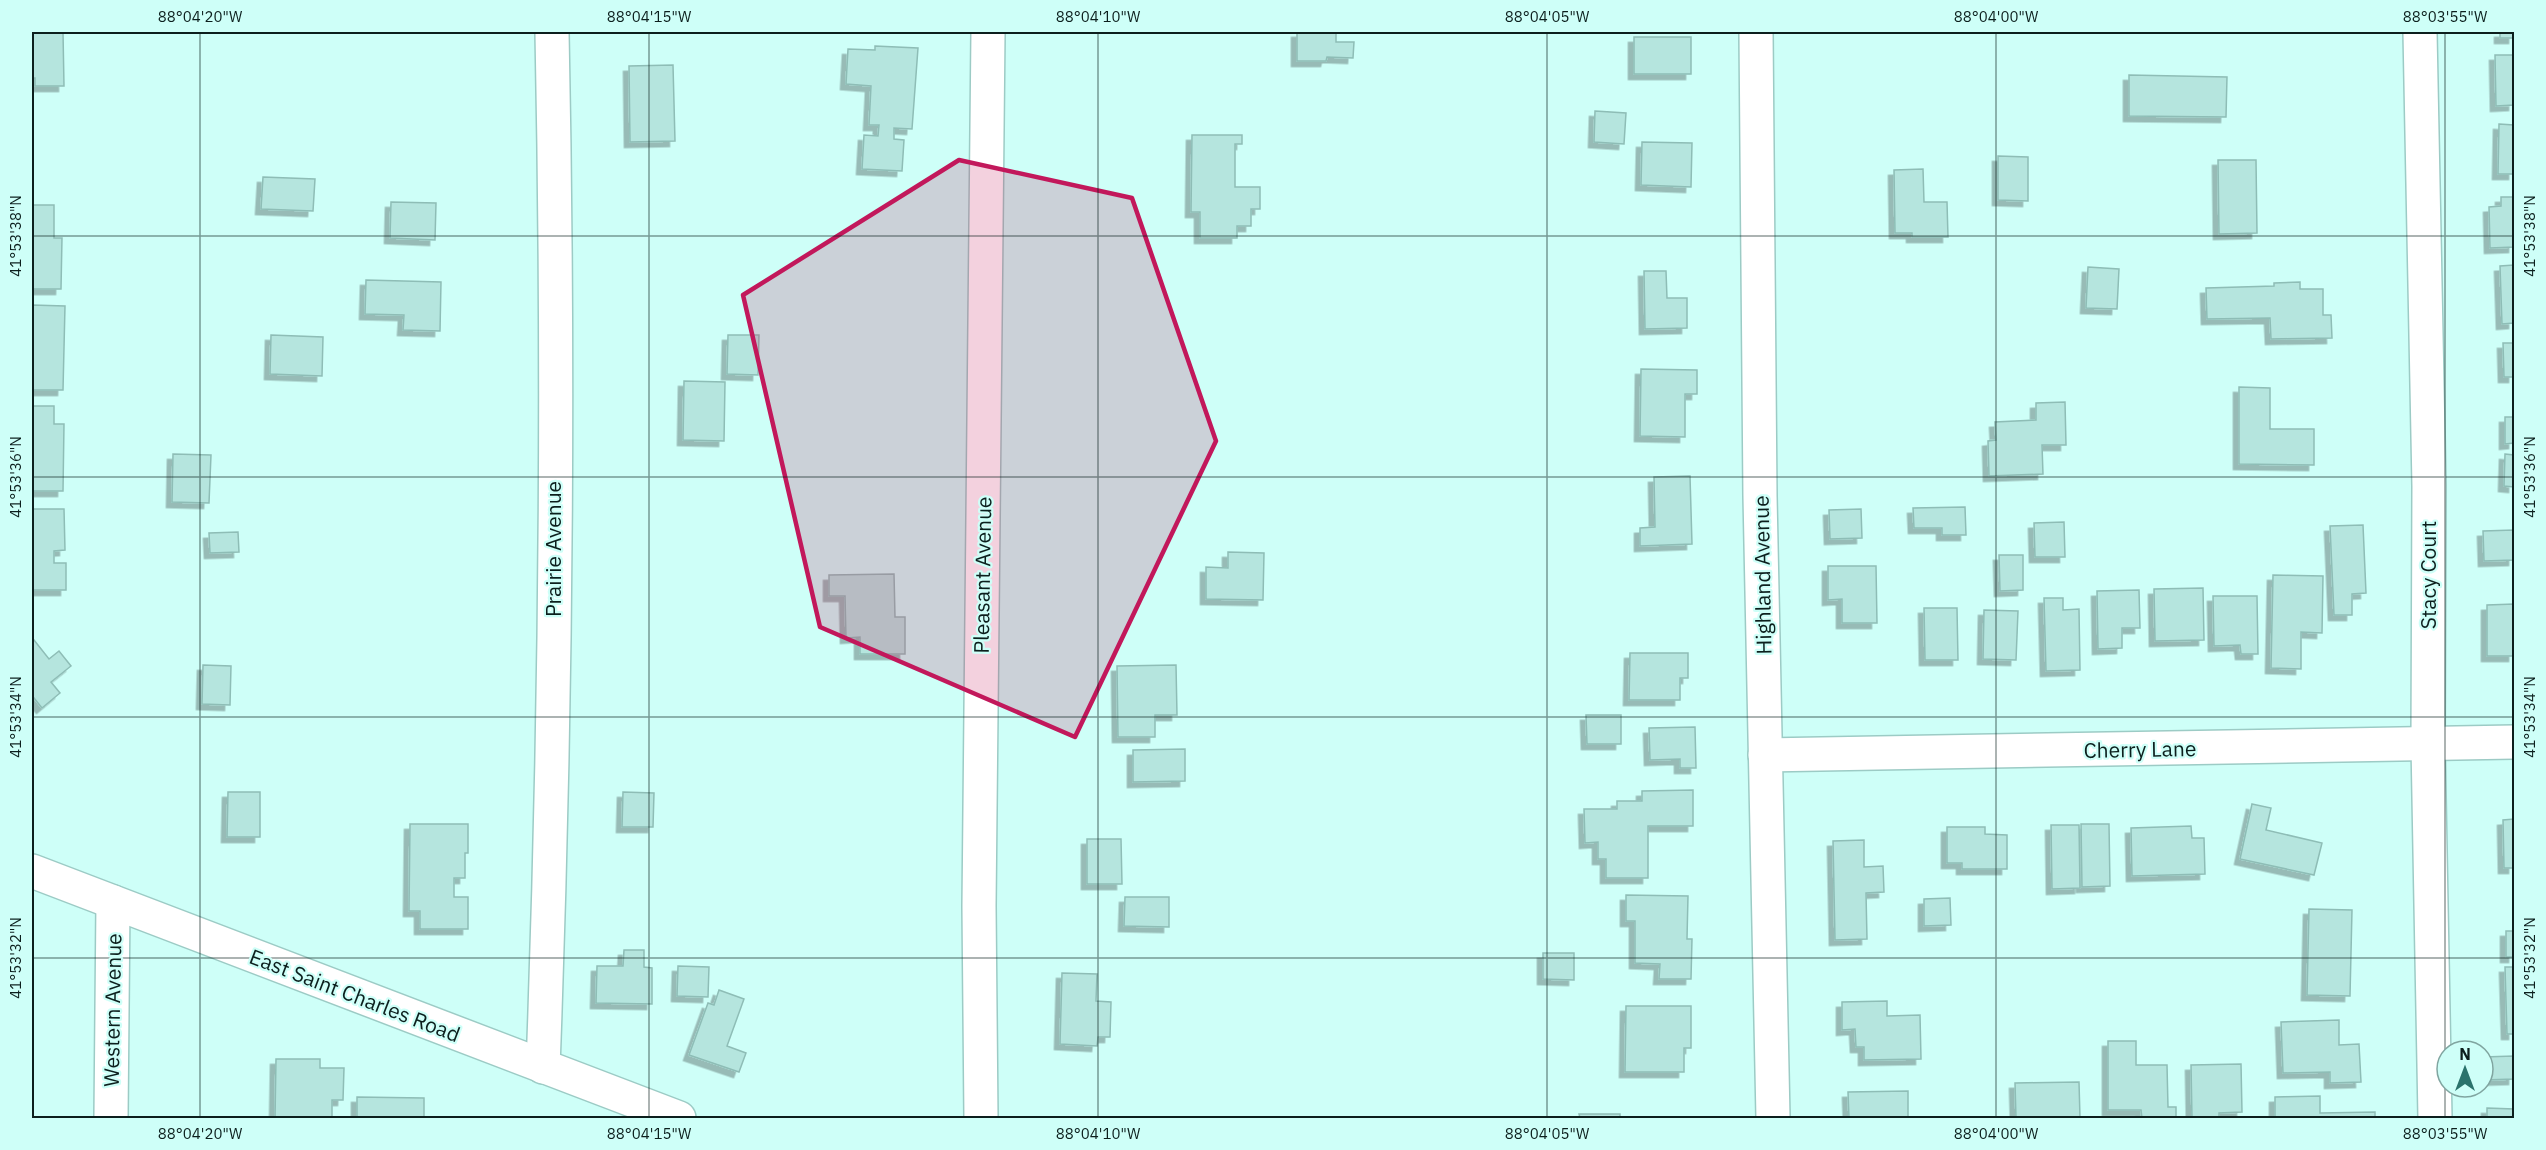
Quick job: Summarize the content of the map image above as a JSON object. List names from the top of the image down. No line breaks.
{"streets":{"street":["Prairie Avenue","Pleasant Avenue","Highland Avenue","Stacy Court","Cherry Lane","East Saint Charles Road","Western Avenue"]},"crossings":[["Prairie Avenue","East Saint Charles Road"],["Highland Avenue","Cherry Lane"],["Stacy Court","Cherry Lane"],["East Saint Charles Road","Western Avenue"]],"north":"top","coordinates":["88°04'20\"W","88°04'15\"W","88°04'10\"W","88°04'05\"W","88°04'00\"W","88°03'55\"W","41°53'38\"N","41°53'36\"N","41°53'34\"N","41°53'32\"N"]}
